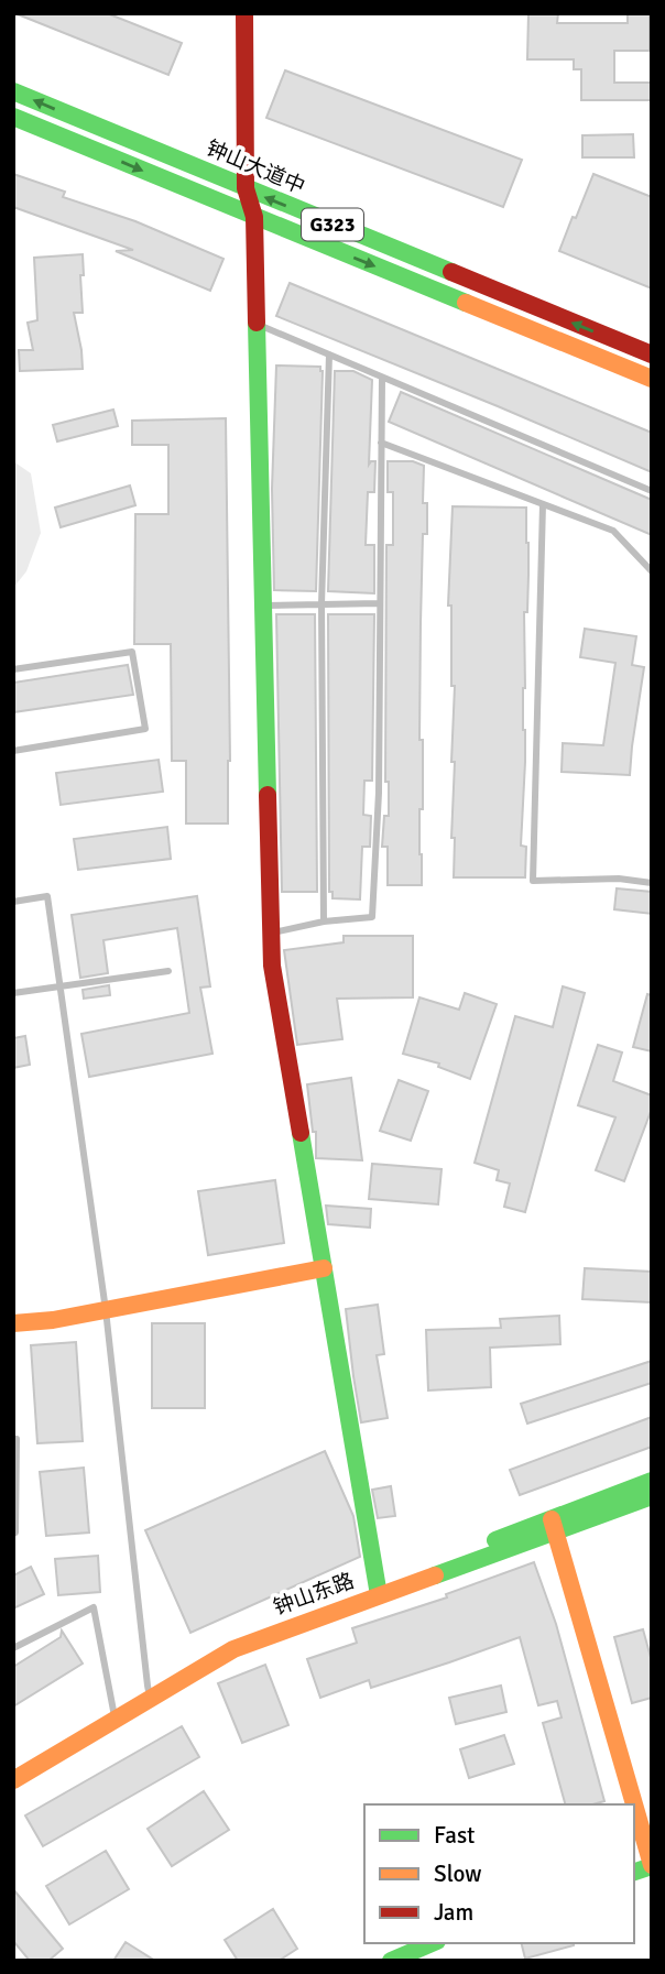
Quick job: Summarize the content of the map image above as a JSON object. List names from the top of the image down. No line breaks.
{"streets":{"main road":["钟山大道中","G323","钟山东路"]},"legend":["Fast","Slow","Jam"]}
